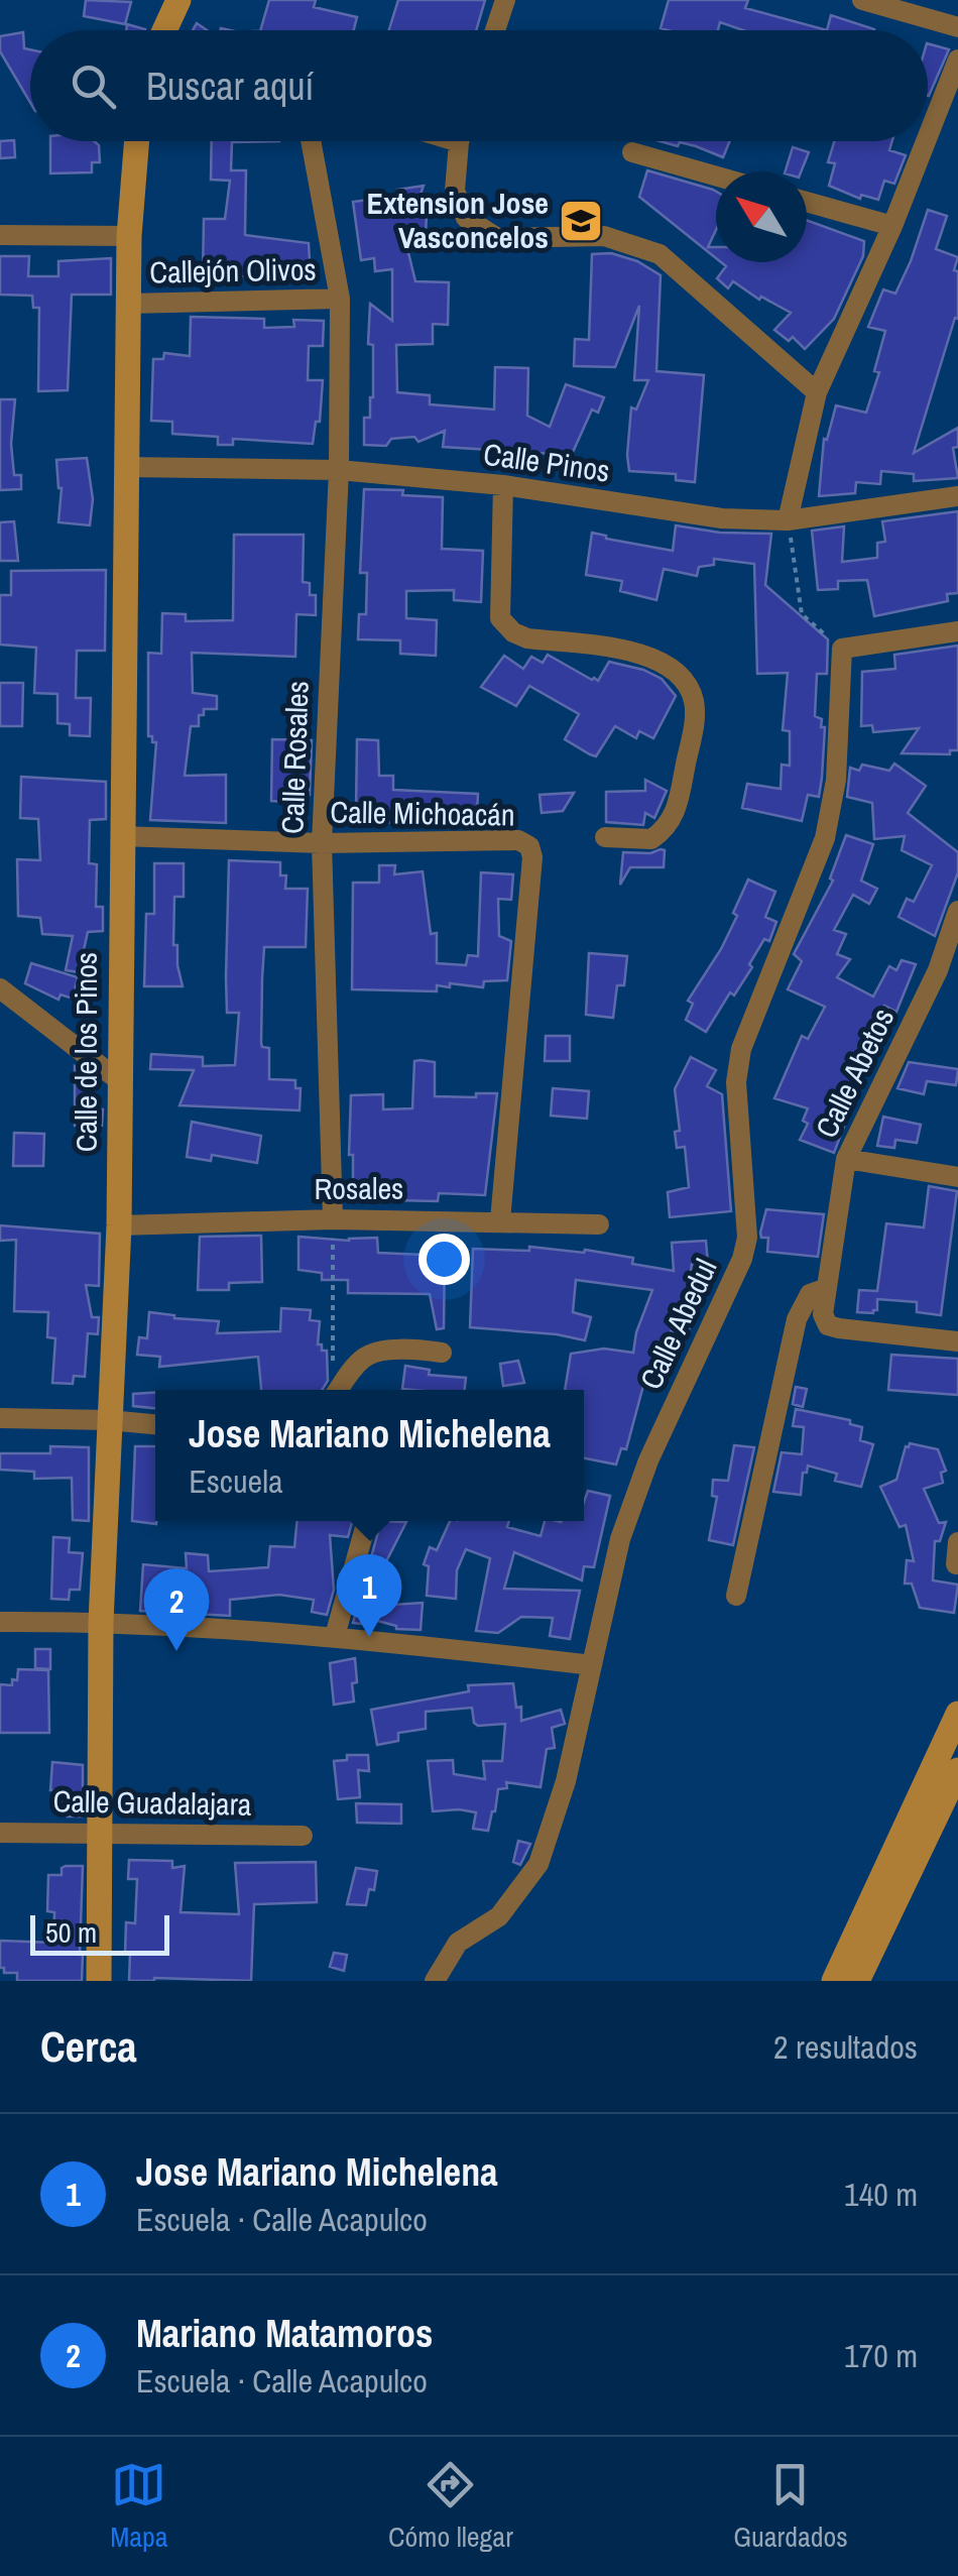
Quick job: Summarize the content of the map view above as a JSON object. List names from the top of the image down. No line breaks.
{"streets":{"street":["Callejón Olivos","Calle Pinos","Calle Rosales","Calle Michoacán","Calle de los Pinos","Calle Abetos","Rosales","Calle Abedul","Calle Guadalajara"]},"crossings":[["Callejón Olivos","Calle Rosales"],["Callejón Olivos","Calle de los Pinos"],["Calle Pinos","Calle Rosales"],["Calle Pinos","Calle de los Pinos"],["Calle Rosales","Calle Michoacán"],["Calle Rosales","Rosales"],["Calle Michoacán","Calle de los Pinos"],["Calle Michoacán","Rosales"],["Calle de los Pinos","Rosales"],["Calle de los Pinos","Calle Guadalajara"]],"places":{"school or university":["Extension Jose Vasconcelos"]},"scale_bar":"50 m","north":"top left","page":{"search":"Buscar aquí","popup":["Jose Mariano Michelena","Escuela"],"pins":["1","2"],"scale":"50 m","heading":["Cerca","2 resultados"],"list":[{"mark":"1","name":"Jose Mariano Michelena","note":"Escuela · Calle Acapulco","value":"140 m"},{"mark":"2","name":"Mariano Matamoros","note":"Escuela · Calle Acapulco","value":"170 m"}],"nav":["Mapa","Cómo llegar","Guardados"]}}
